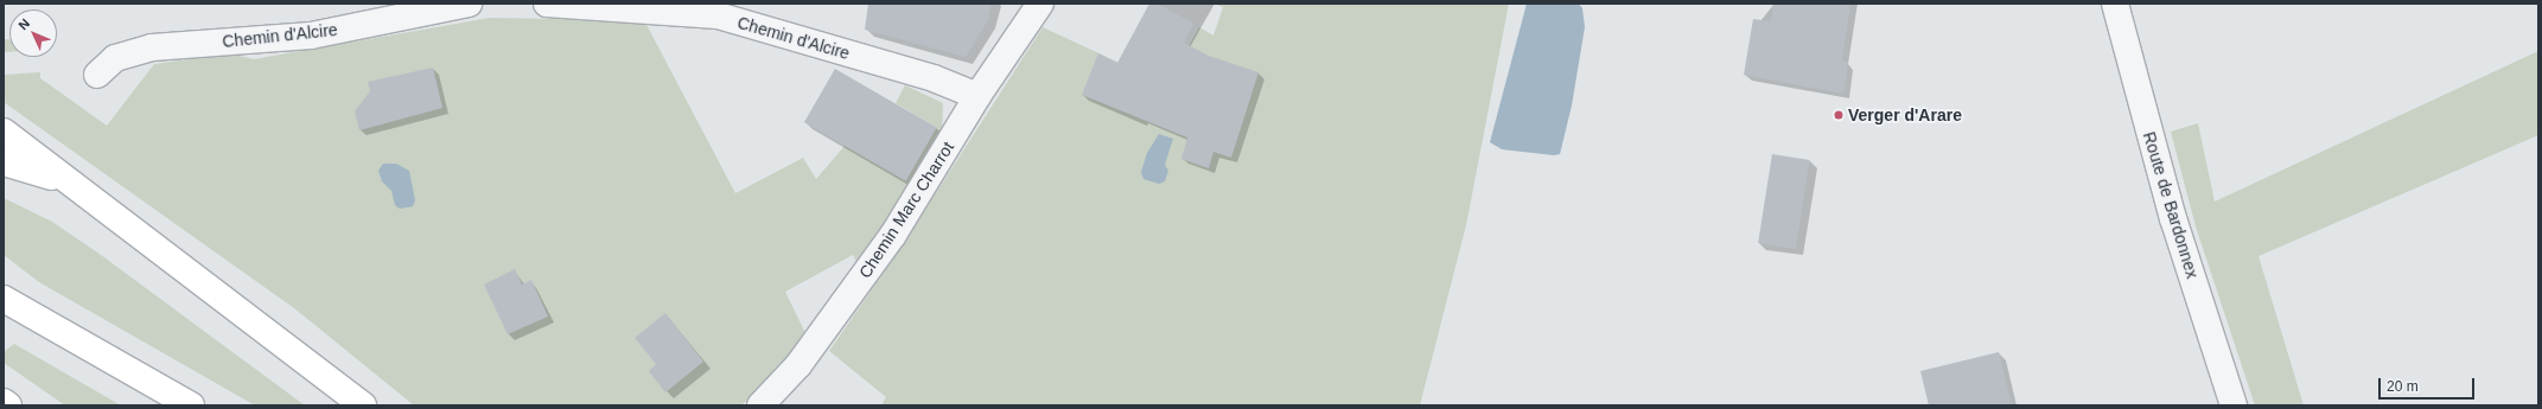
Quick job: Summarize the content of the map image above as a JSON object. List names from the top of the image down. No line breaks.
{"streets":{"street":["Chemin d'Alcire","Route de Bardonnex","Chemin Marc Charrot"]},"crossings":[["Chemin d'Alcire","Chemin Marc Charrot"]],"places":["Verger d'Arare"],"scale_bar":"20 m","north":"top left"}
